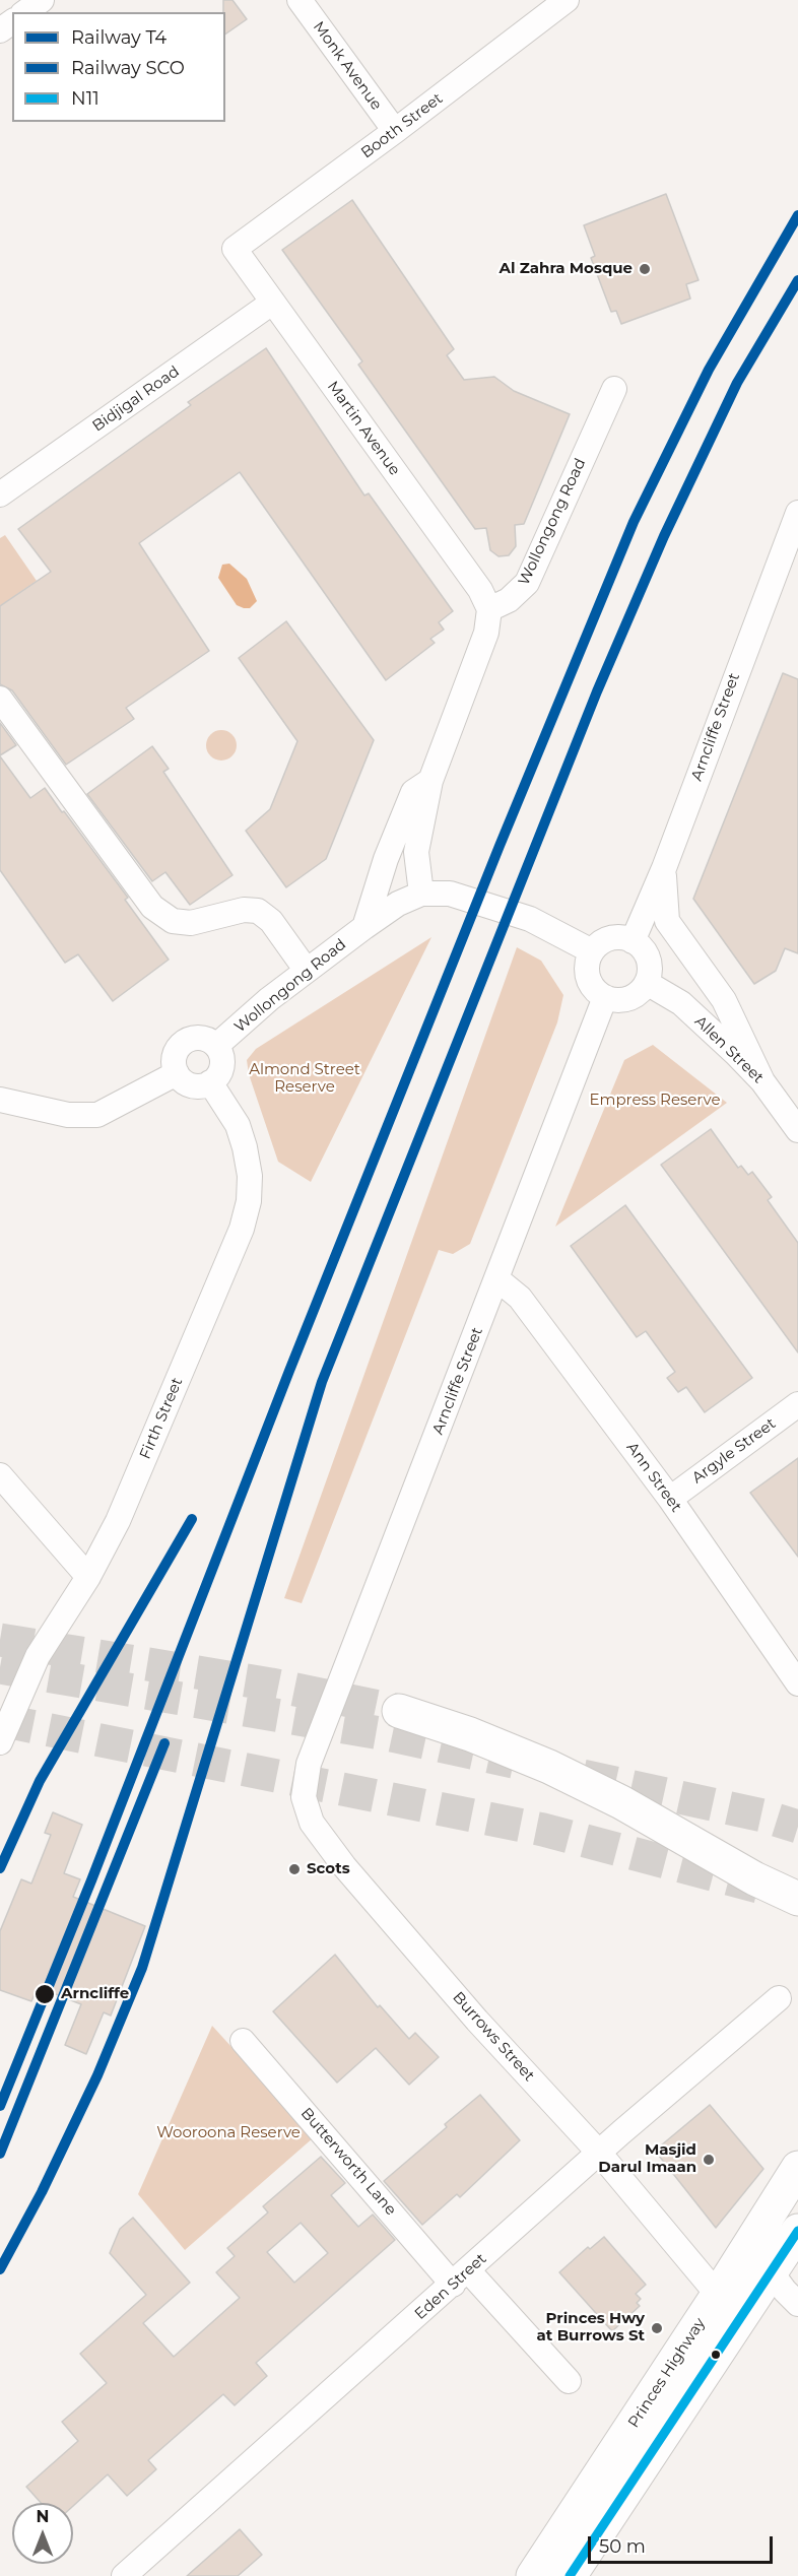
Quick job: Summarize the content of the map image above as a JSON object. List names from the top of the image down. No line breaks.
{"streets":{"highway":["Princes Highway"],"street":["Monk Avenue","Booth Street","Bidjigal Road","Martin Avenue","Wollongong Road","Arncliffe Street","Allen Street","Firth Street","Argyle Street","Ann Street","Burrows Street","Butterworth Lane","Eden Street"]},"crossings":[["Monk Avenue","Booth Street"],["Booth Street","Martin Avenue"],["Bidjigal Road","Martin Avenue"],["Martin Avenue","Wollongong Road"],["Wollongong Road","Firth Street"],["Arncliffe Street","Allen Street"],["Arncliffe Street","Ann Street"],["Arncliffe Street","Burrows Street"],["Argyle Street","Ann Street"],["Burrows Street","Eden Street"],["Burrows Street","Princes Highway"],["Butterworth Lane","Eden Street"]],"parks":["Almond Street Reserve","Empress Reserve","Wooroona Reserve"],"places":["Al Zahra Mosque","Scots","Arncliffe","Masjid Darul Imaan","Princes Hwy at Burrows St"],"lines":["rail line SCO","rail line T4","transit line N11"],"legend":["Railway T4","Railway SCO","N11"],"scale_bar":"50 m","north":"top"}
